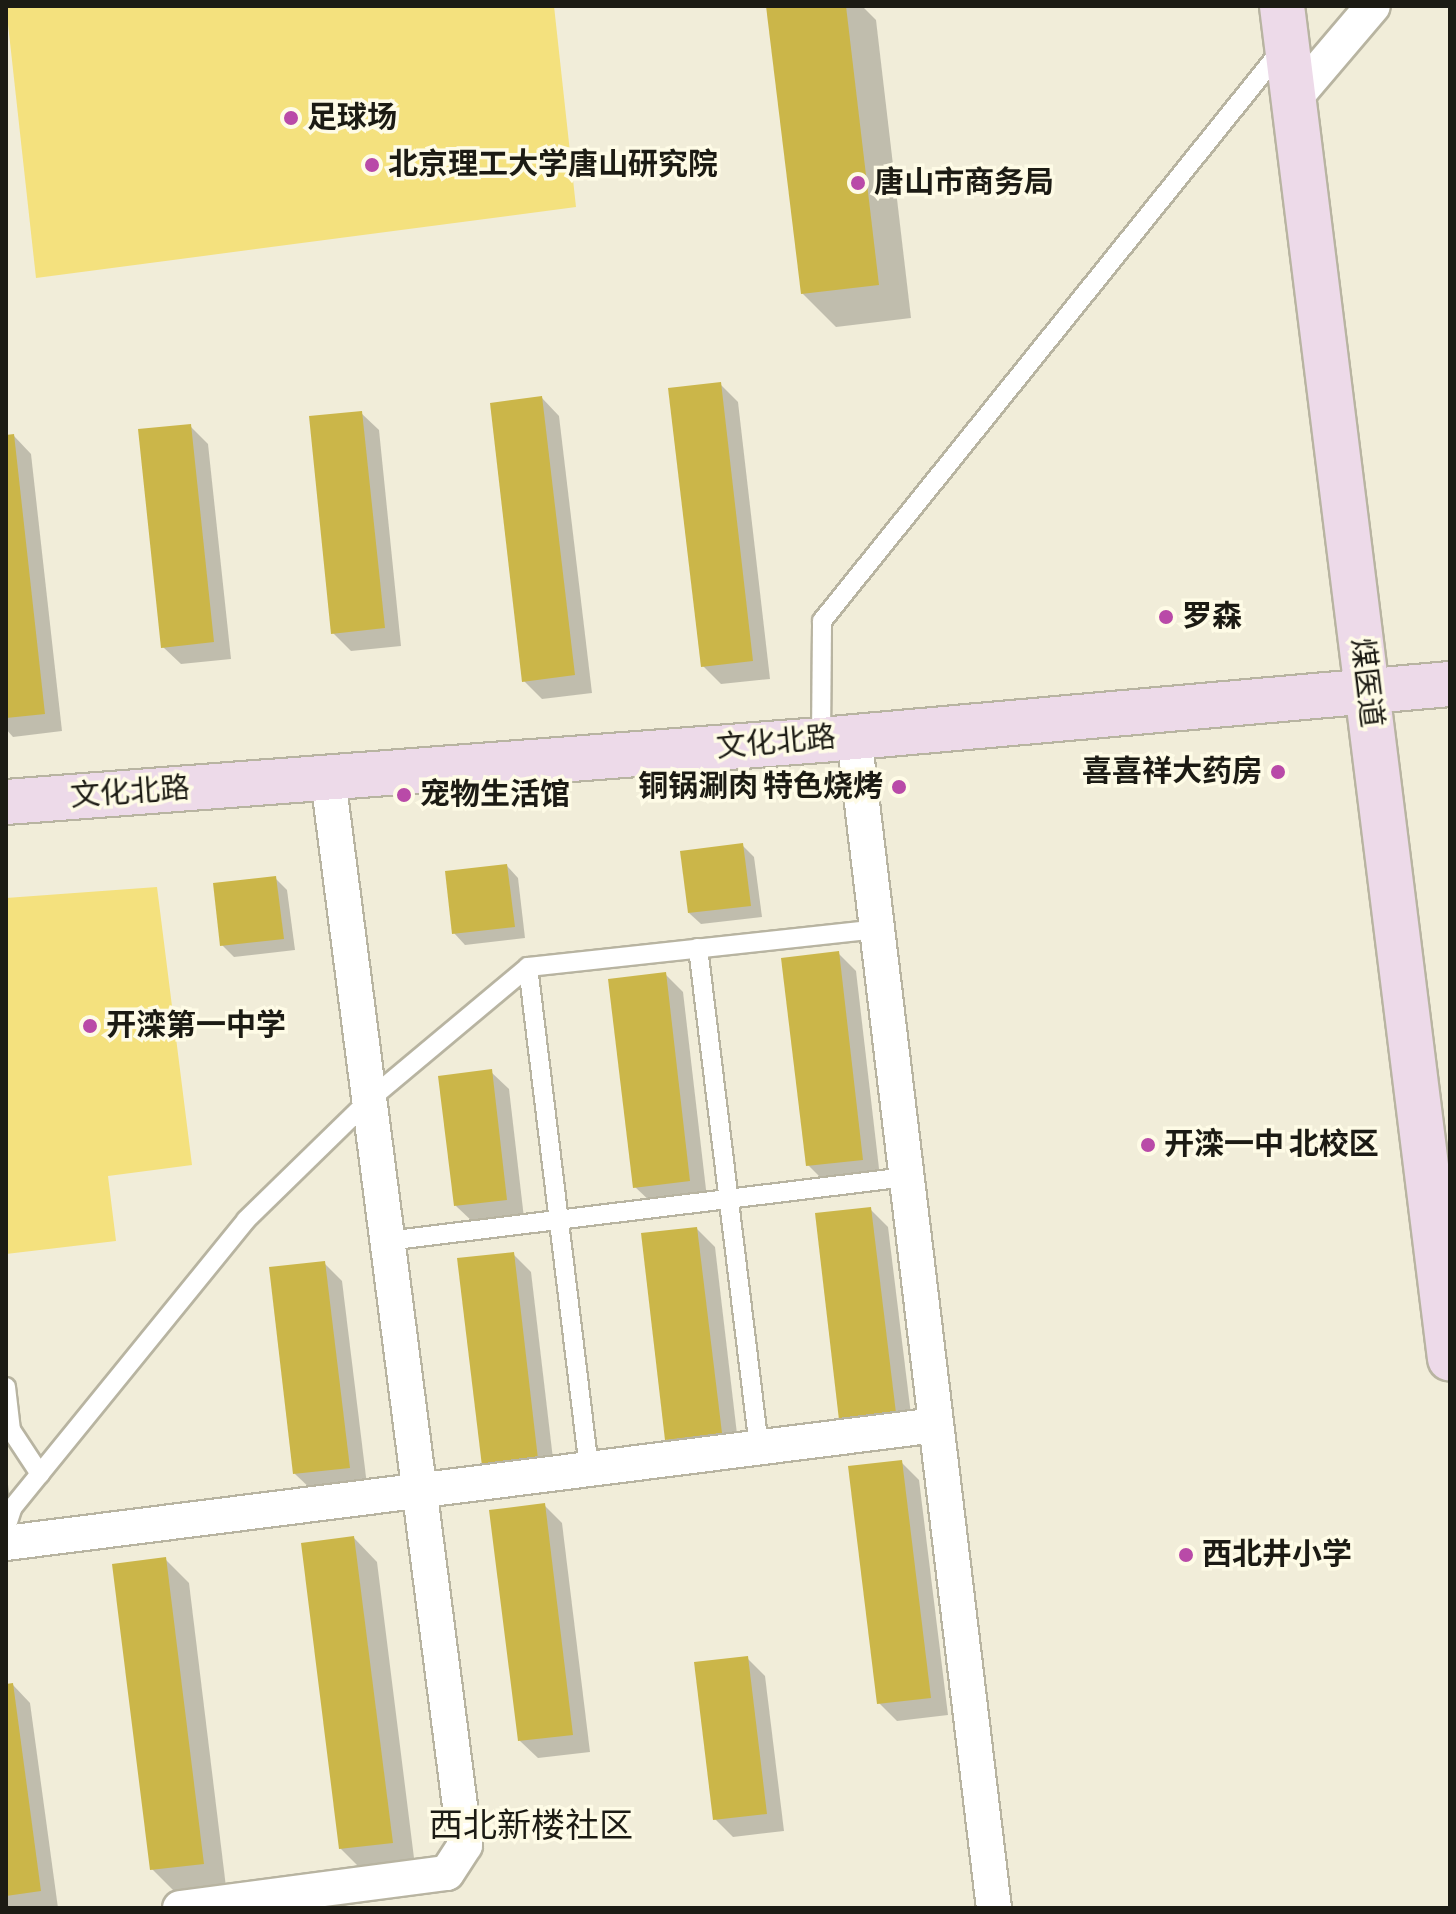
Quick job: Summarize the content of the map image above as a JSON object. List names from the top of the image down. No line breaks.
{"streets":{"street":["煤医道","文化北路"]},"crossings":[["煤医道","文化北路"]],"districts":["西北新楼社区"],"places":["足球场","北京理工大学唐山研究院","唐山市商务局","罗森","喜喜祥大药房","铜锅涮肉 特色烧烤","宠物生活馆","开滦第一中学","开滦一中 北校区","西北井小学"]}
